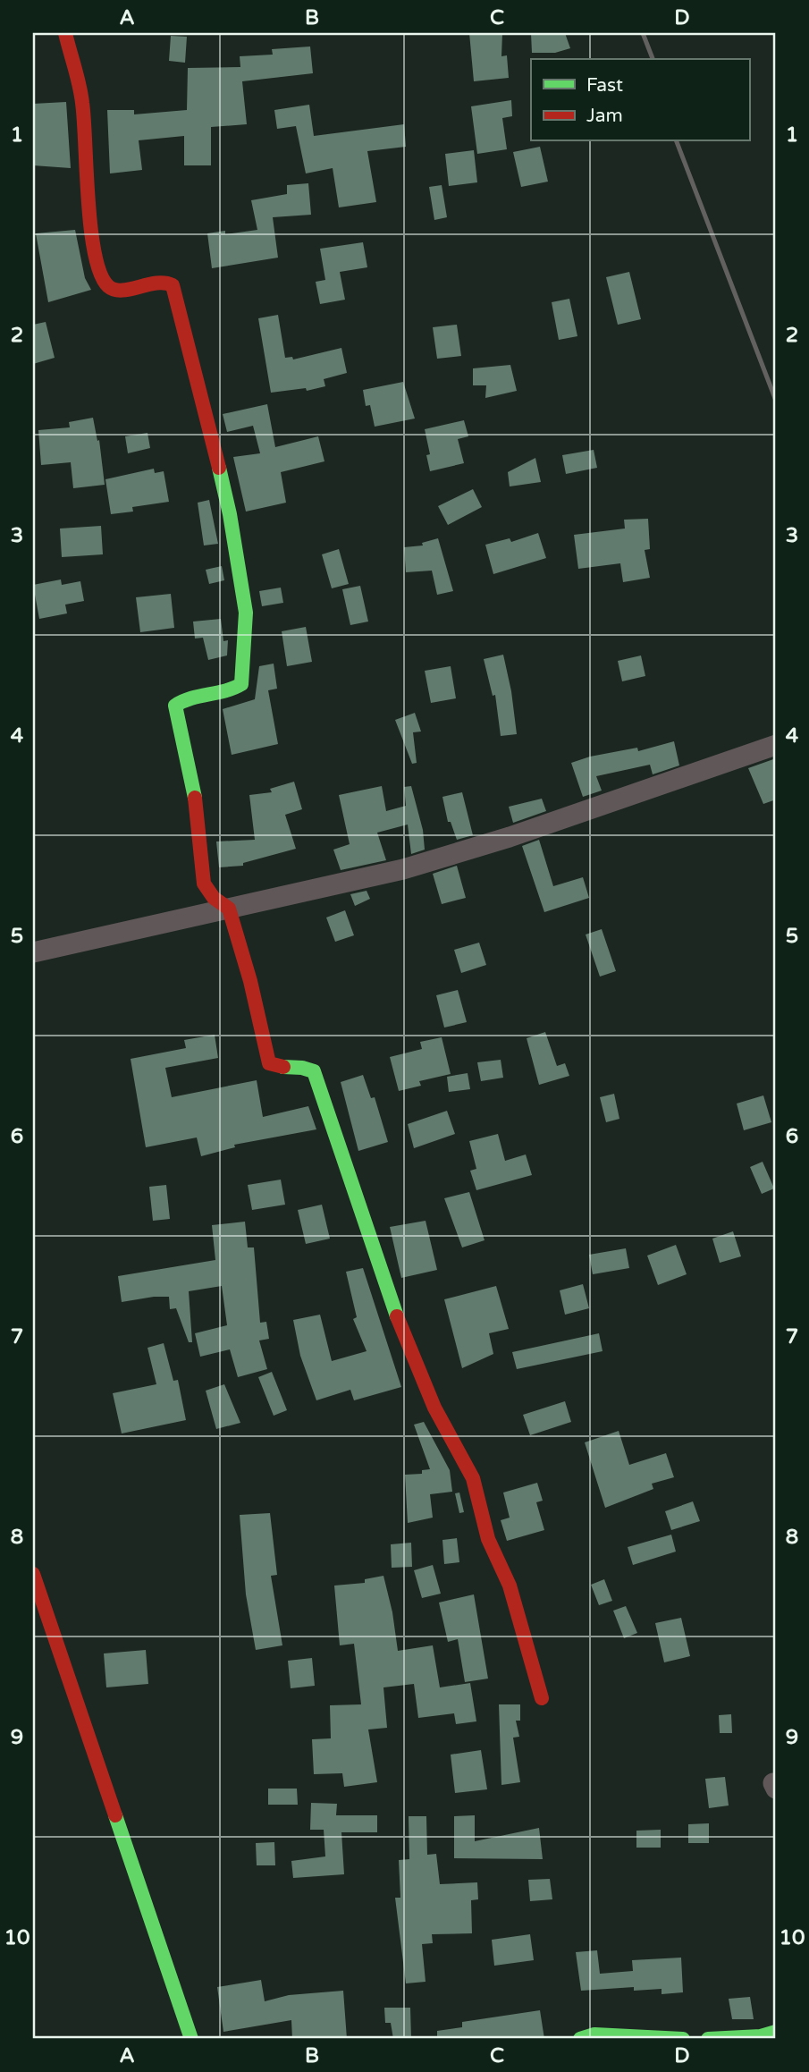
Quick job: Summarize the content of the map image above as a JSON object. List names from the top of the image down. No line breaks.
{"legend":["Fast","Jam"],"grid":{"columns":["A","B","C","D"],"rows":["1","2","3","4","5","6","7","8","9","10"]}}
